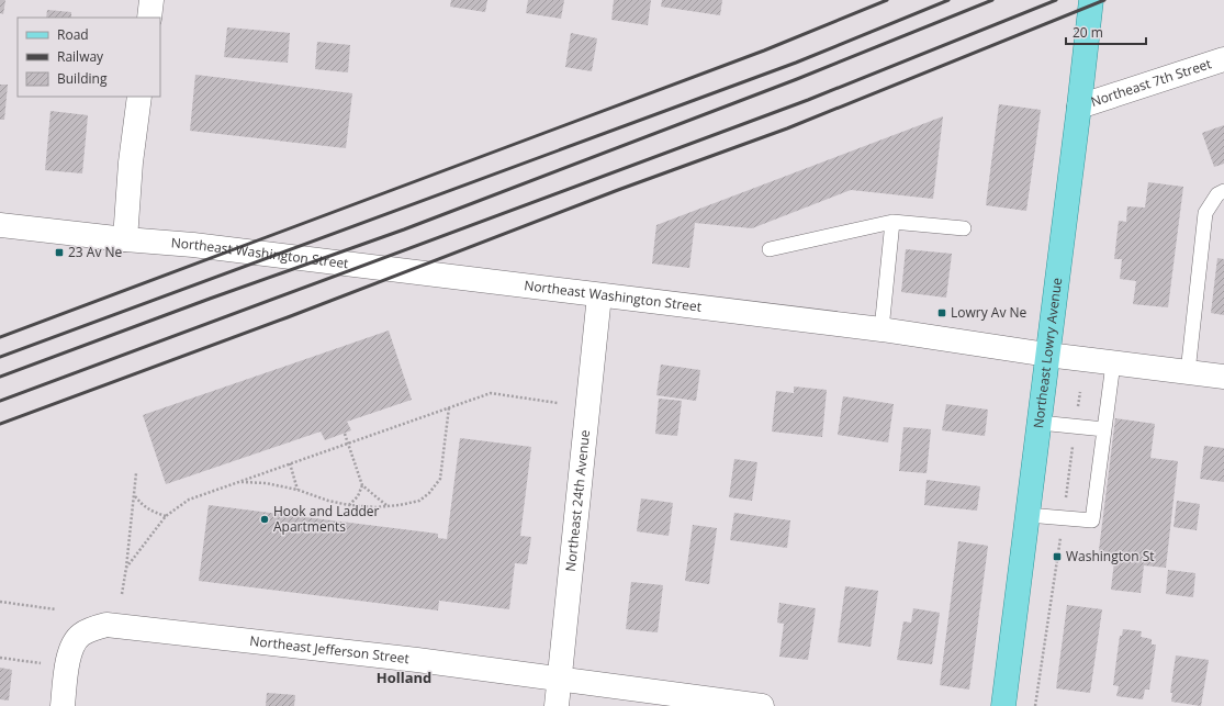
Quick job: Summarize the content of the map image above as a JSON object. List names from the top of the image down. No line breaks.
{"streets":{"main road":["Northeast Lowry Avenue"],"street":["Northeast 7th Street","Northeast Washington Street","Northeast 24th Avenue","Northeast Jefferson Street"]},"crossings":[["Northeast 7th Street","Northeast Lowry Avenue"],["Northeast Washington Street","Northeast Lowry Avenue"],["Northeast Washington Street","Northeast 24th Avenue"],["Northeast 24th Avenue","Northeast Jefferson Street"]],"districts":["Holland"],"places":{"transit":["23 Av Ne","Lowry Av Ne","Washington St"],"other":["Hook and Ladder Apartments"]},"legend":["Road","Railway","Building"],"scale_bar":"20 m"}
